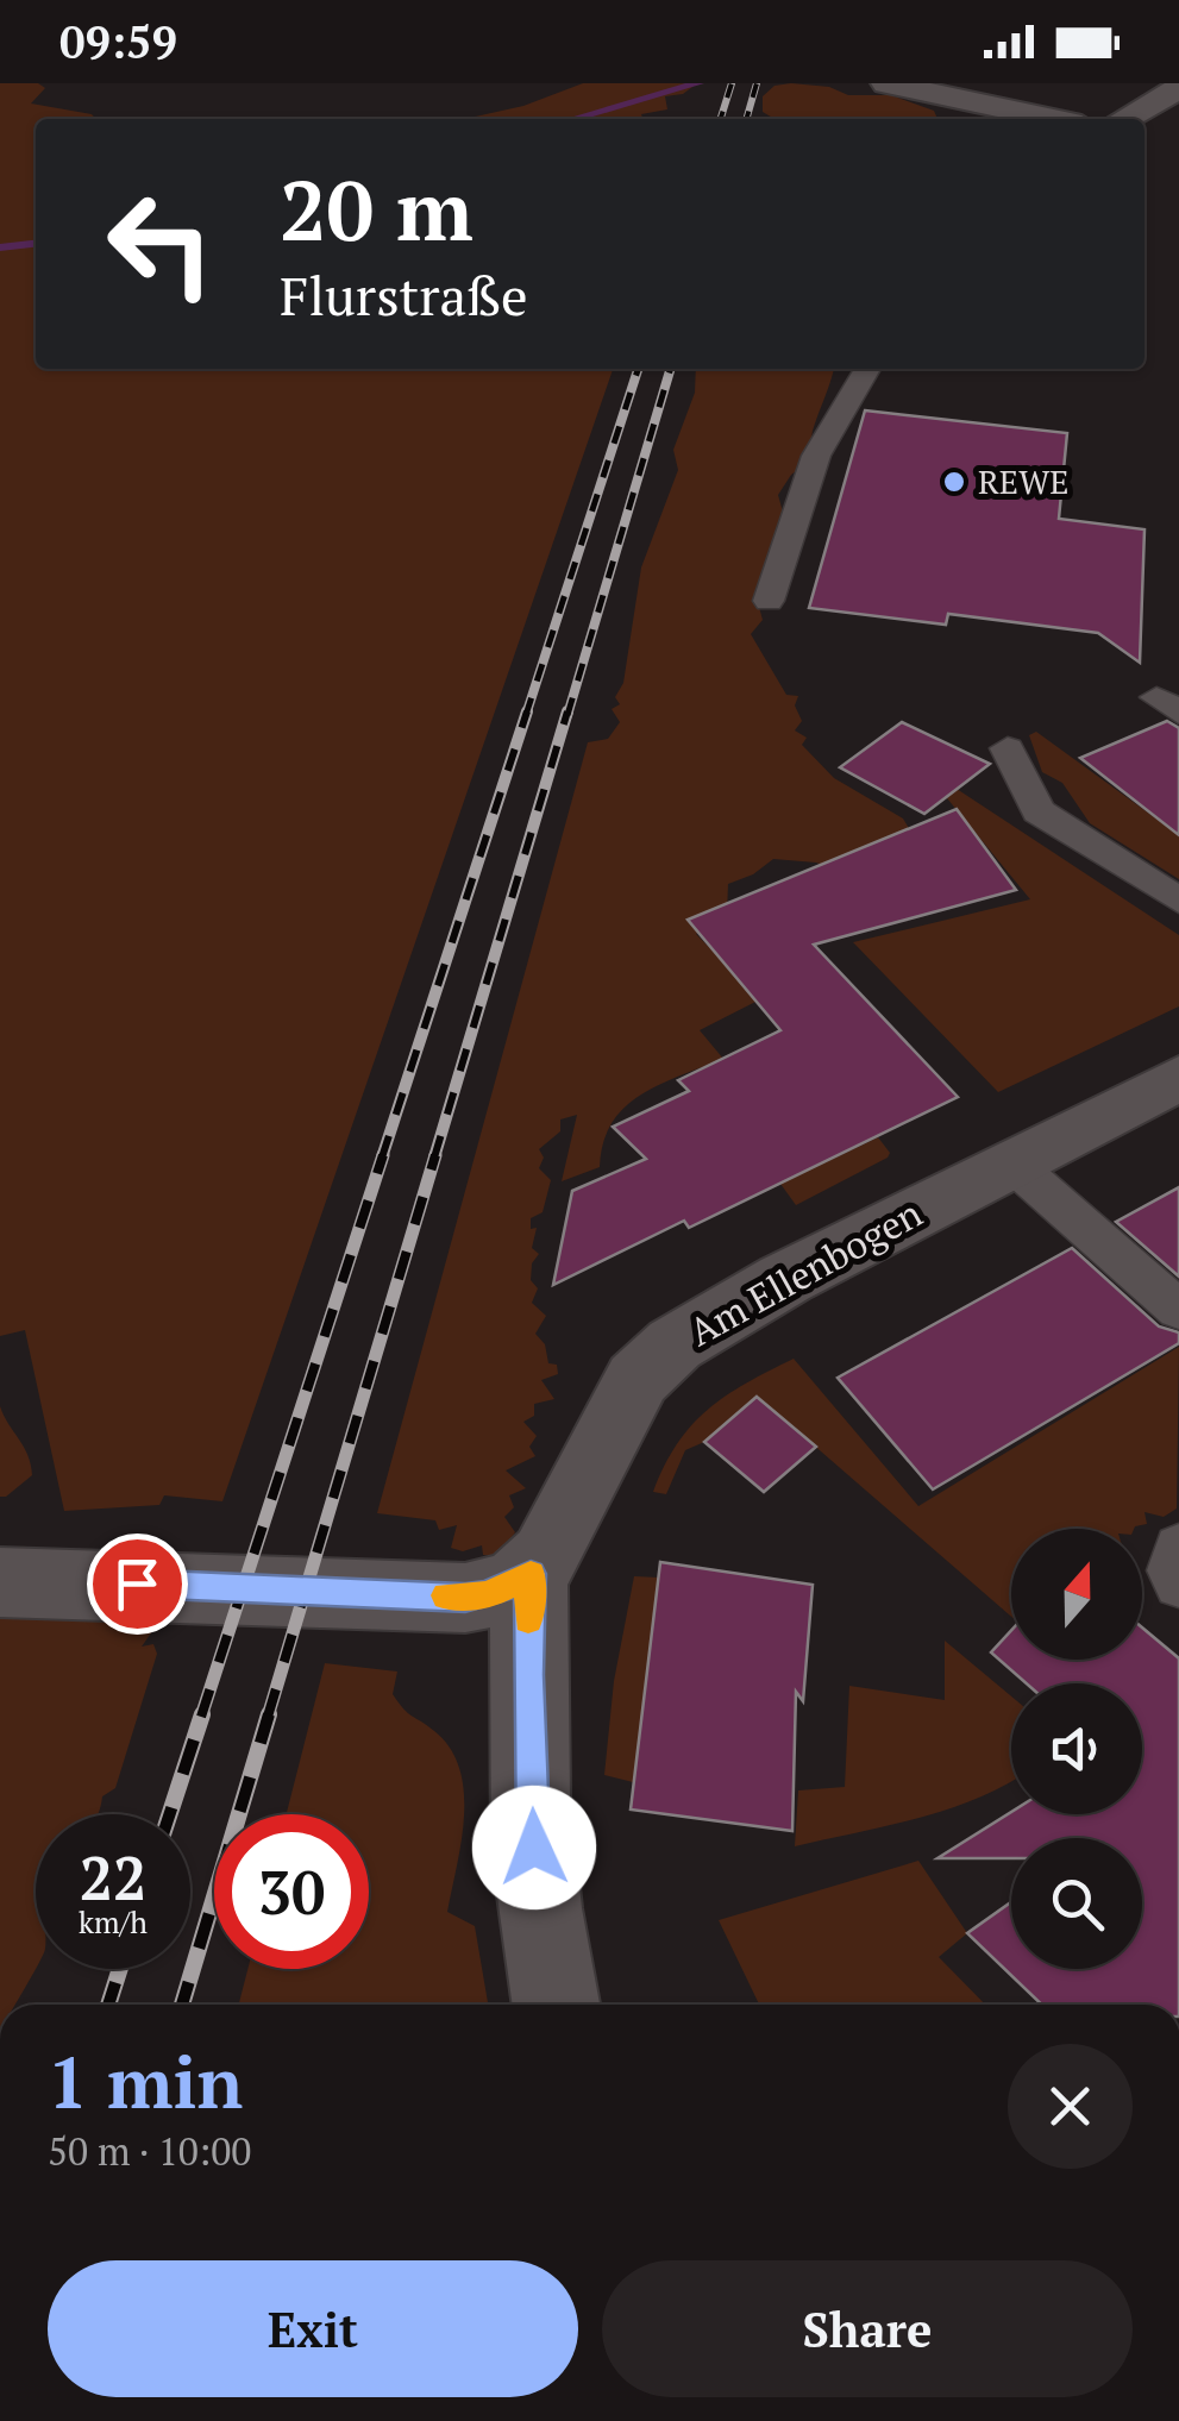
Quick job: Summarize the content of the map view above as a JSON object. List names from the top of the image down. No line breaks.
{"streets":{"street":["Am Ellenbogen"]},"places":["REWE"],"north":"top","page":{"status":"09:59","turn":["20 m","Flurstraße"],"speed":"22 km/h","limit":"30","heading":["1 min","50 m · 10:00"],"buttons":["Exit","Share"]}}
